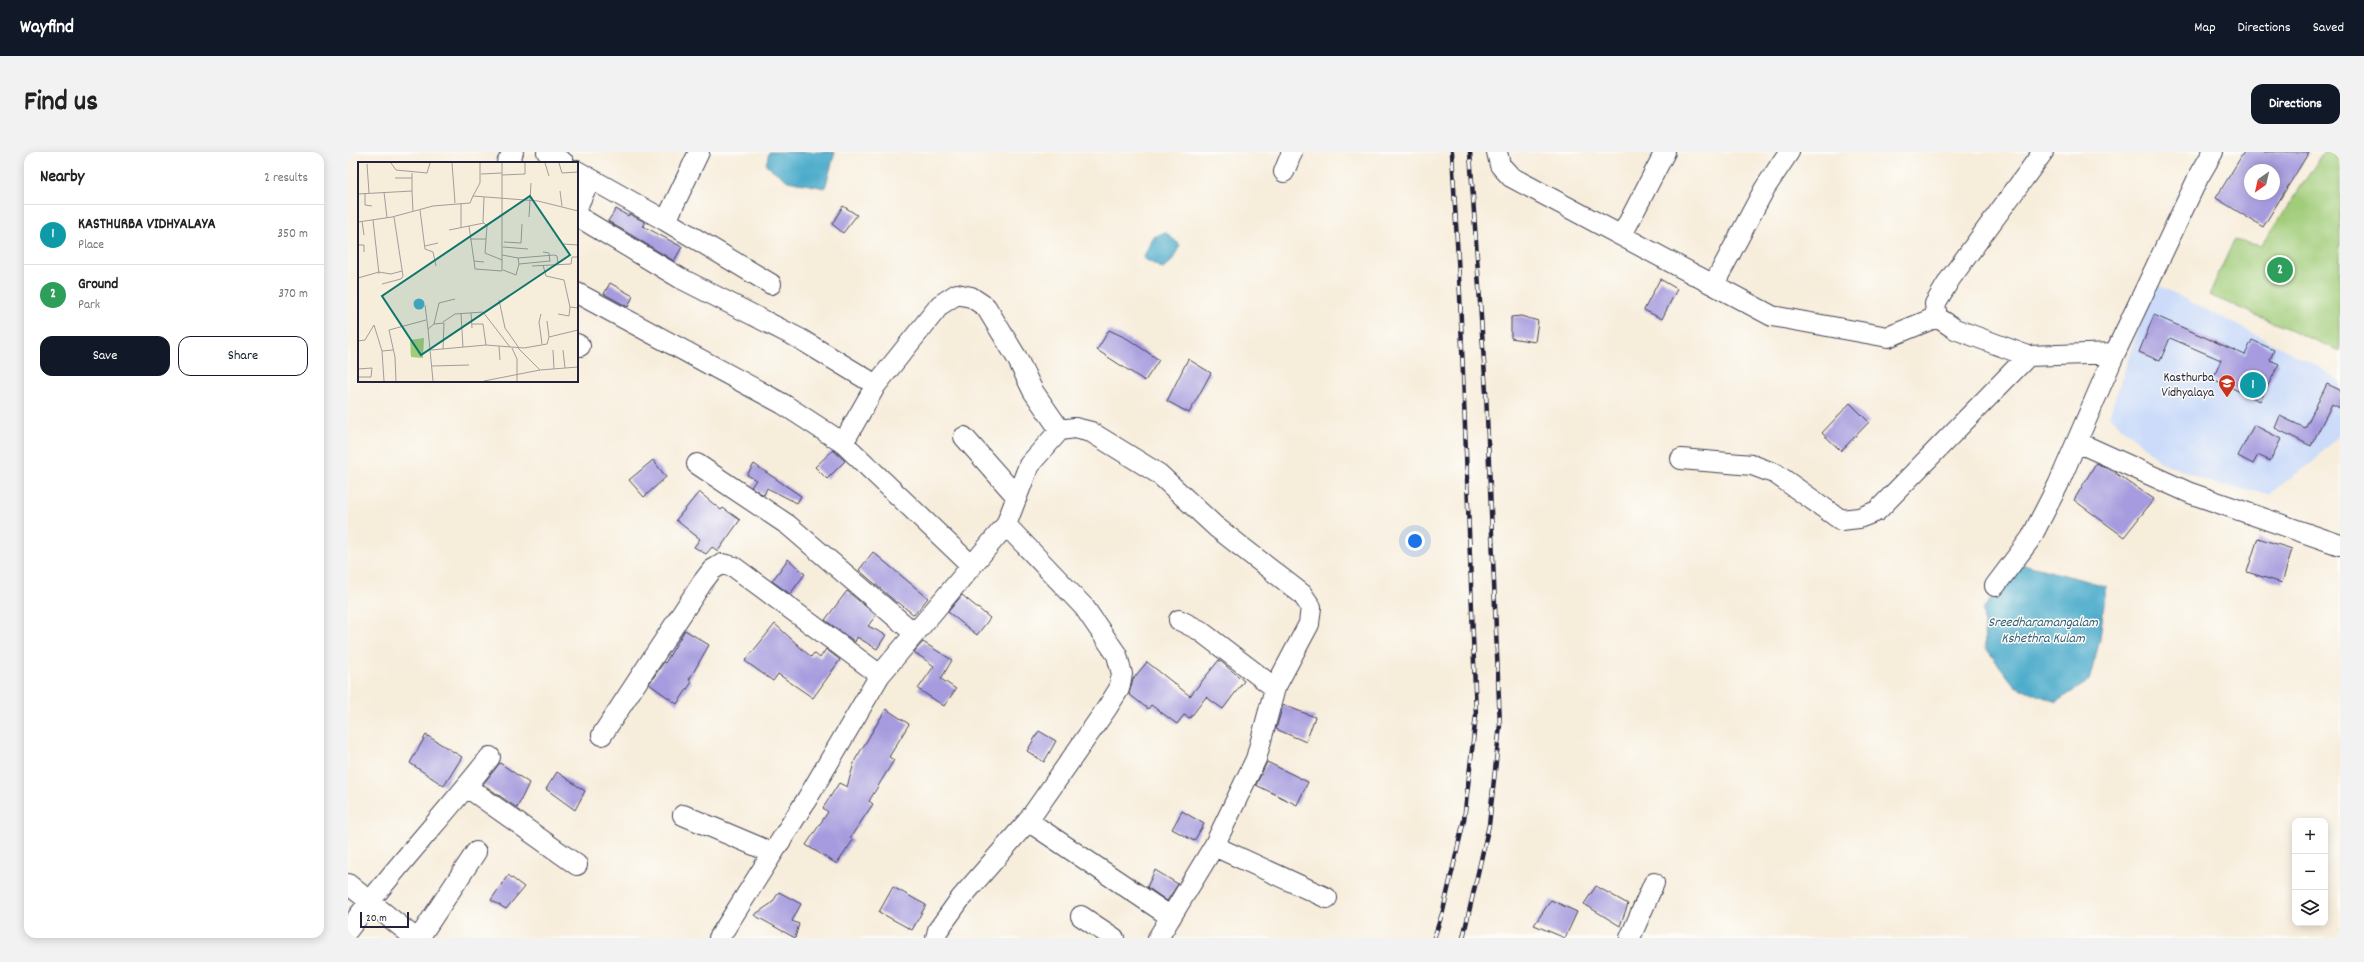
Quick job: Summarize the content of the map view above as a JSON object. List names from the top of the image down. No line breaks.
{"water":["Sreedharamangalam Kshethra Kulam"],"places":{"school or university":["Kasthurba Vidhyalaya"]},"scale_bar":"20 m","north":"bottom left","page":{"header":"Wayfind","nav":["Map","Directions","Saved"],"title":"Find us","buttons":["Directions",["Save","Share"]],"heading":["Nearby","2 results"],"list":[{"mark":"1","name":"KASTHURBA VIDHYALAYA","note":"Place","value":"350 m"},{"mark":"2","name":"Ground","note":"Park","value":"370 m"}],"pins":["2","1"],"map_buttons":["+","−"],"scale":"20 m"}}
